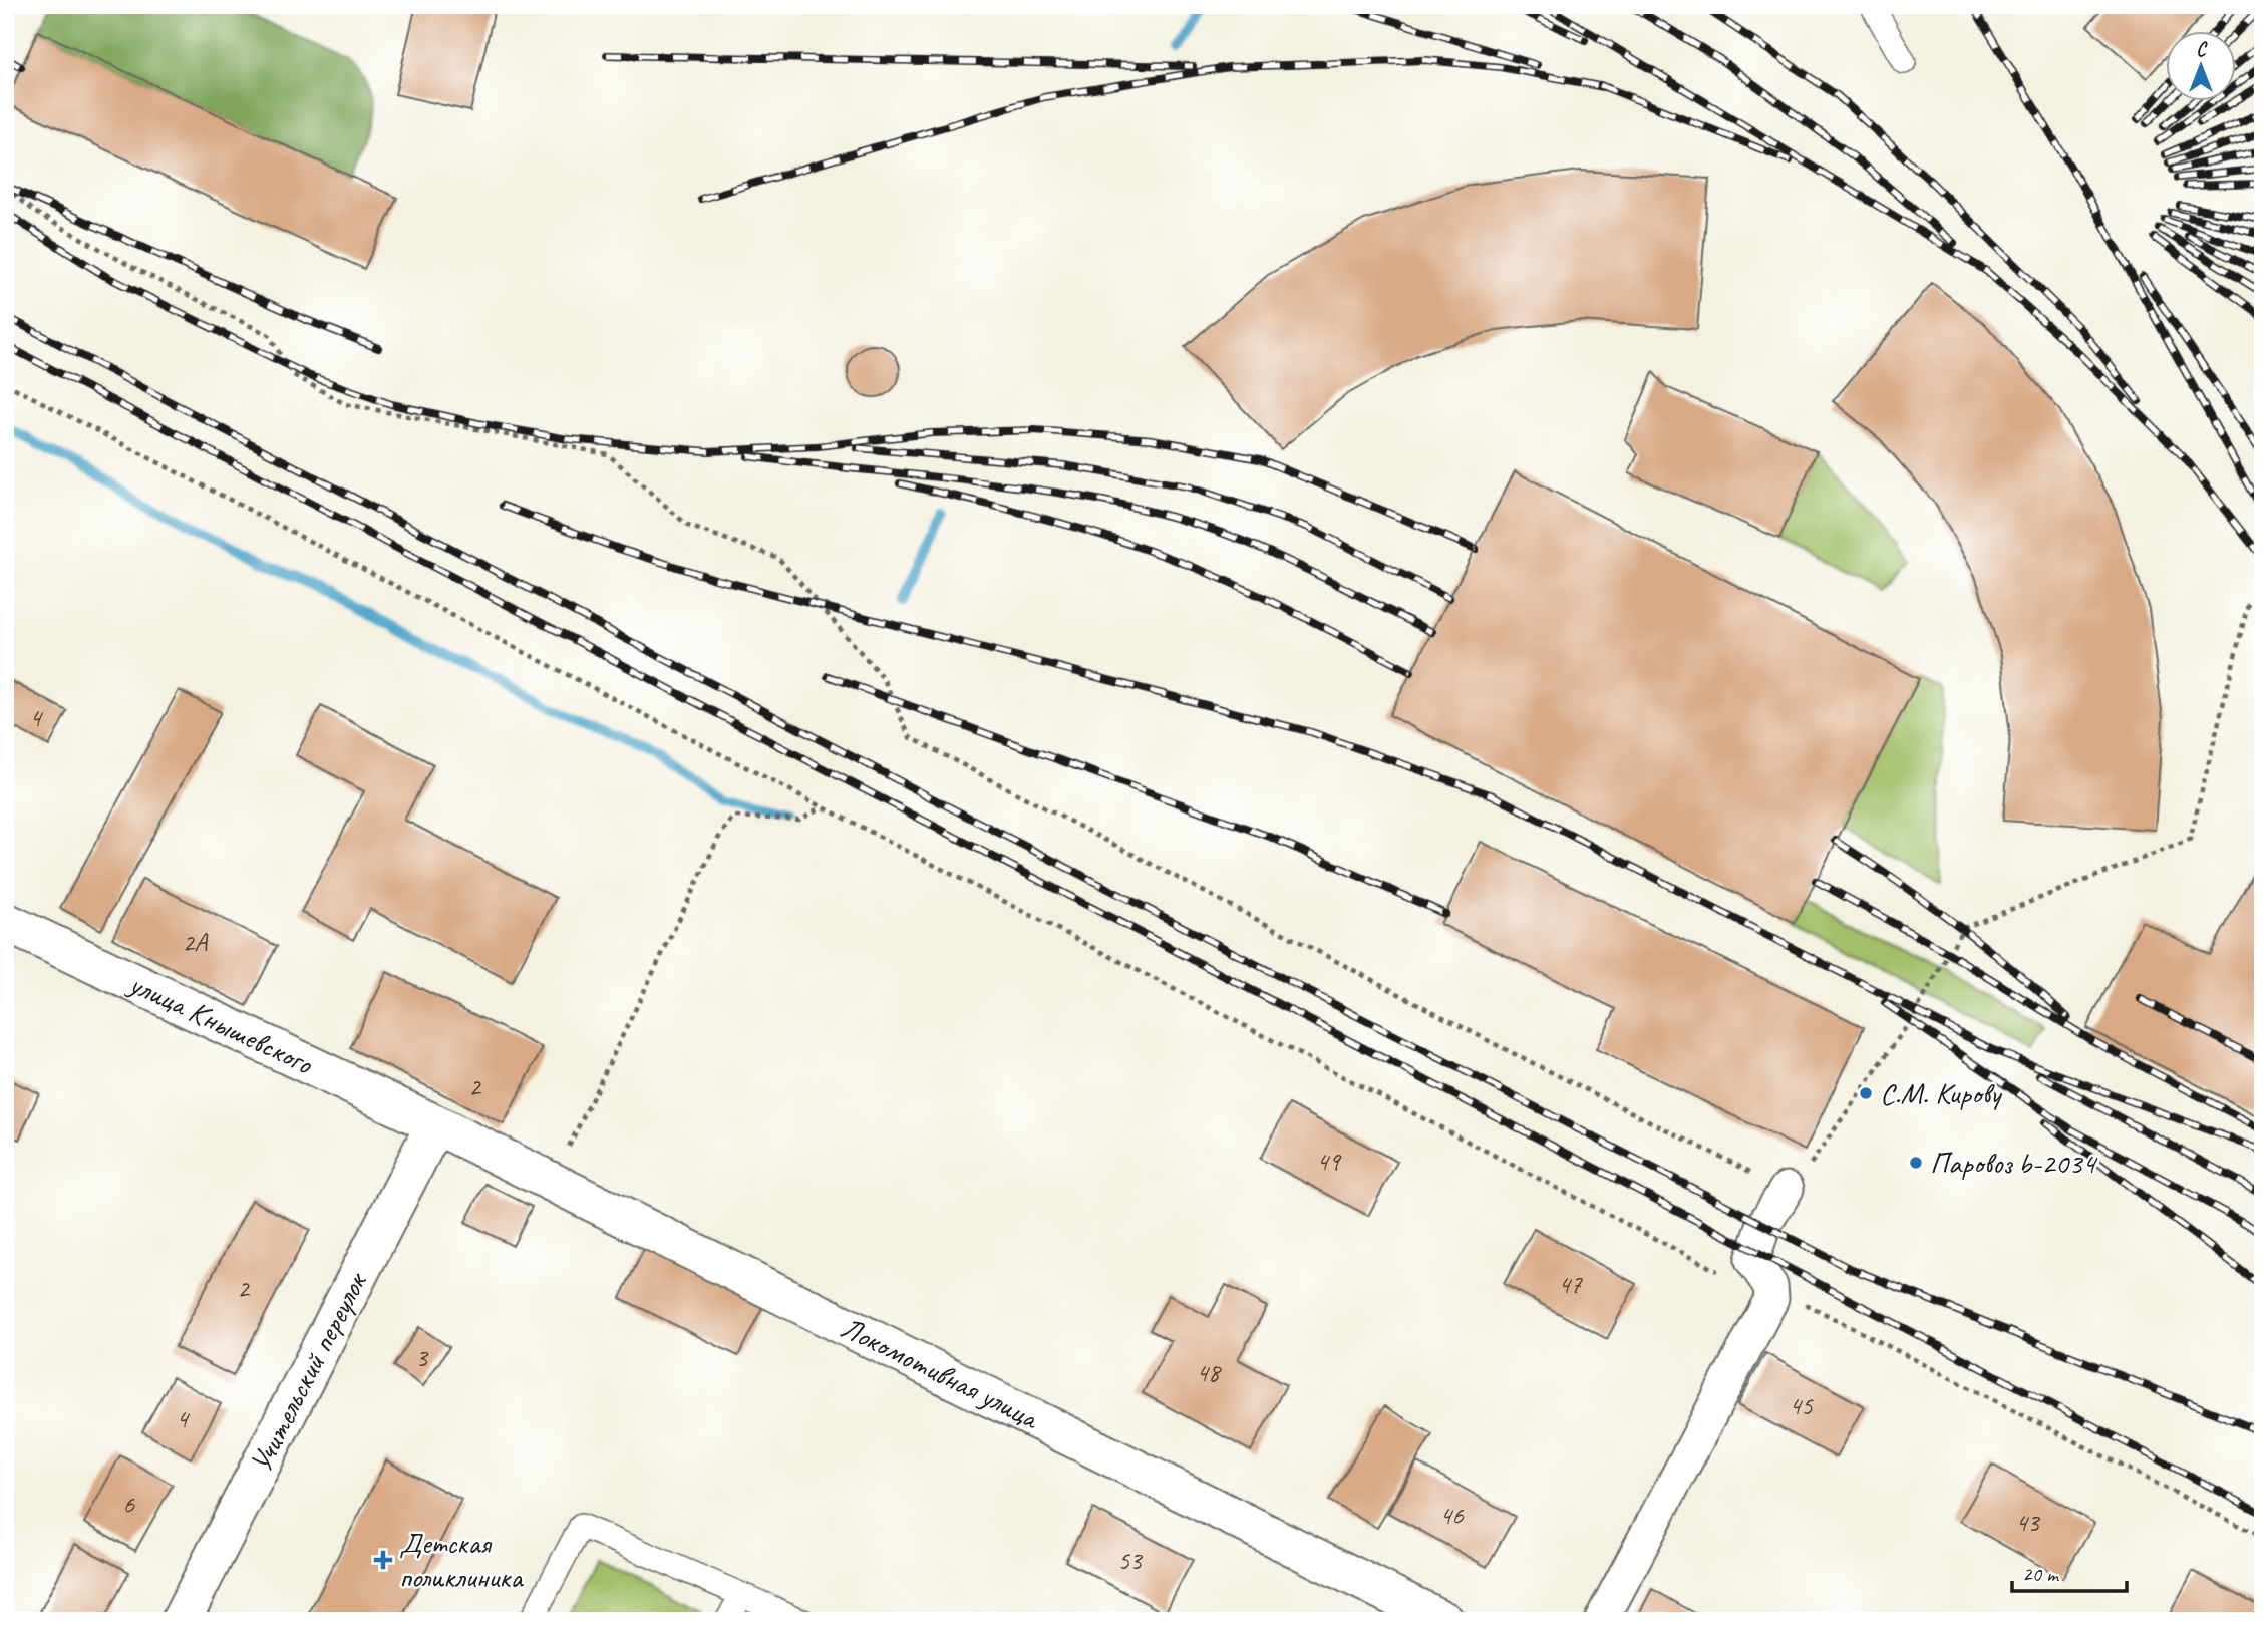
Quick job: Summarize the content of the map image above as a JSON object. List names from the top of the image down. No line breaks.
{"streets":{"street":["улица Кнышевского","Учительский переулок","Локомотивная улица"]},"crossings":[["улица Кнышевского","Учительский переулок"],["улица Кнышевского","Локомотивная улица"],["Учительский переулок","Локомотивная улица"]],"places":{"other":["С.М. Кирову","Паровоз b-2034"],"health":["Детская поликлиника"]},"house_numbers":["4","2А","2","49","47","2","3","48","45","4","6","46","43","53"],"scale_bar":"20 m","north":"top"}
